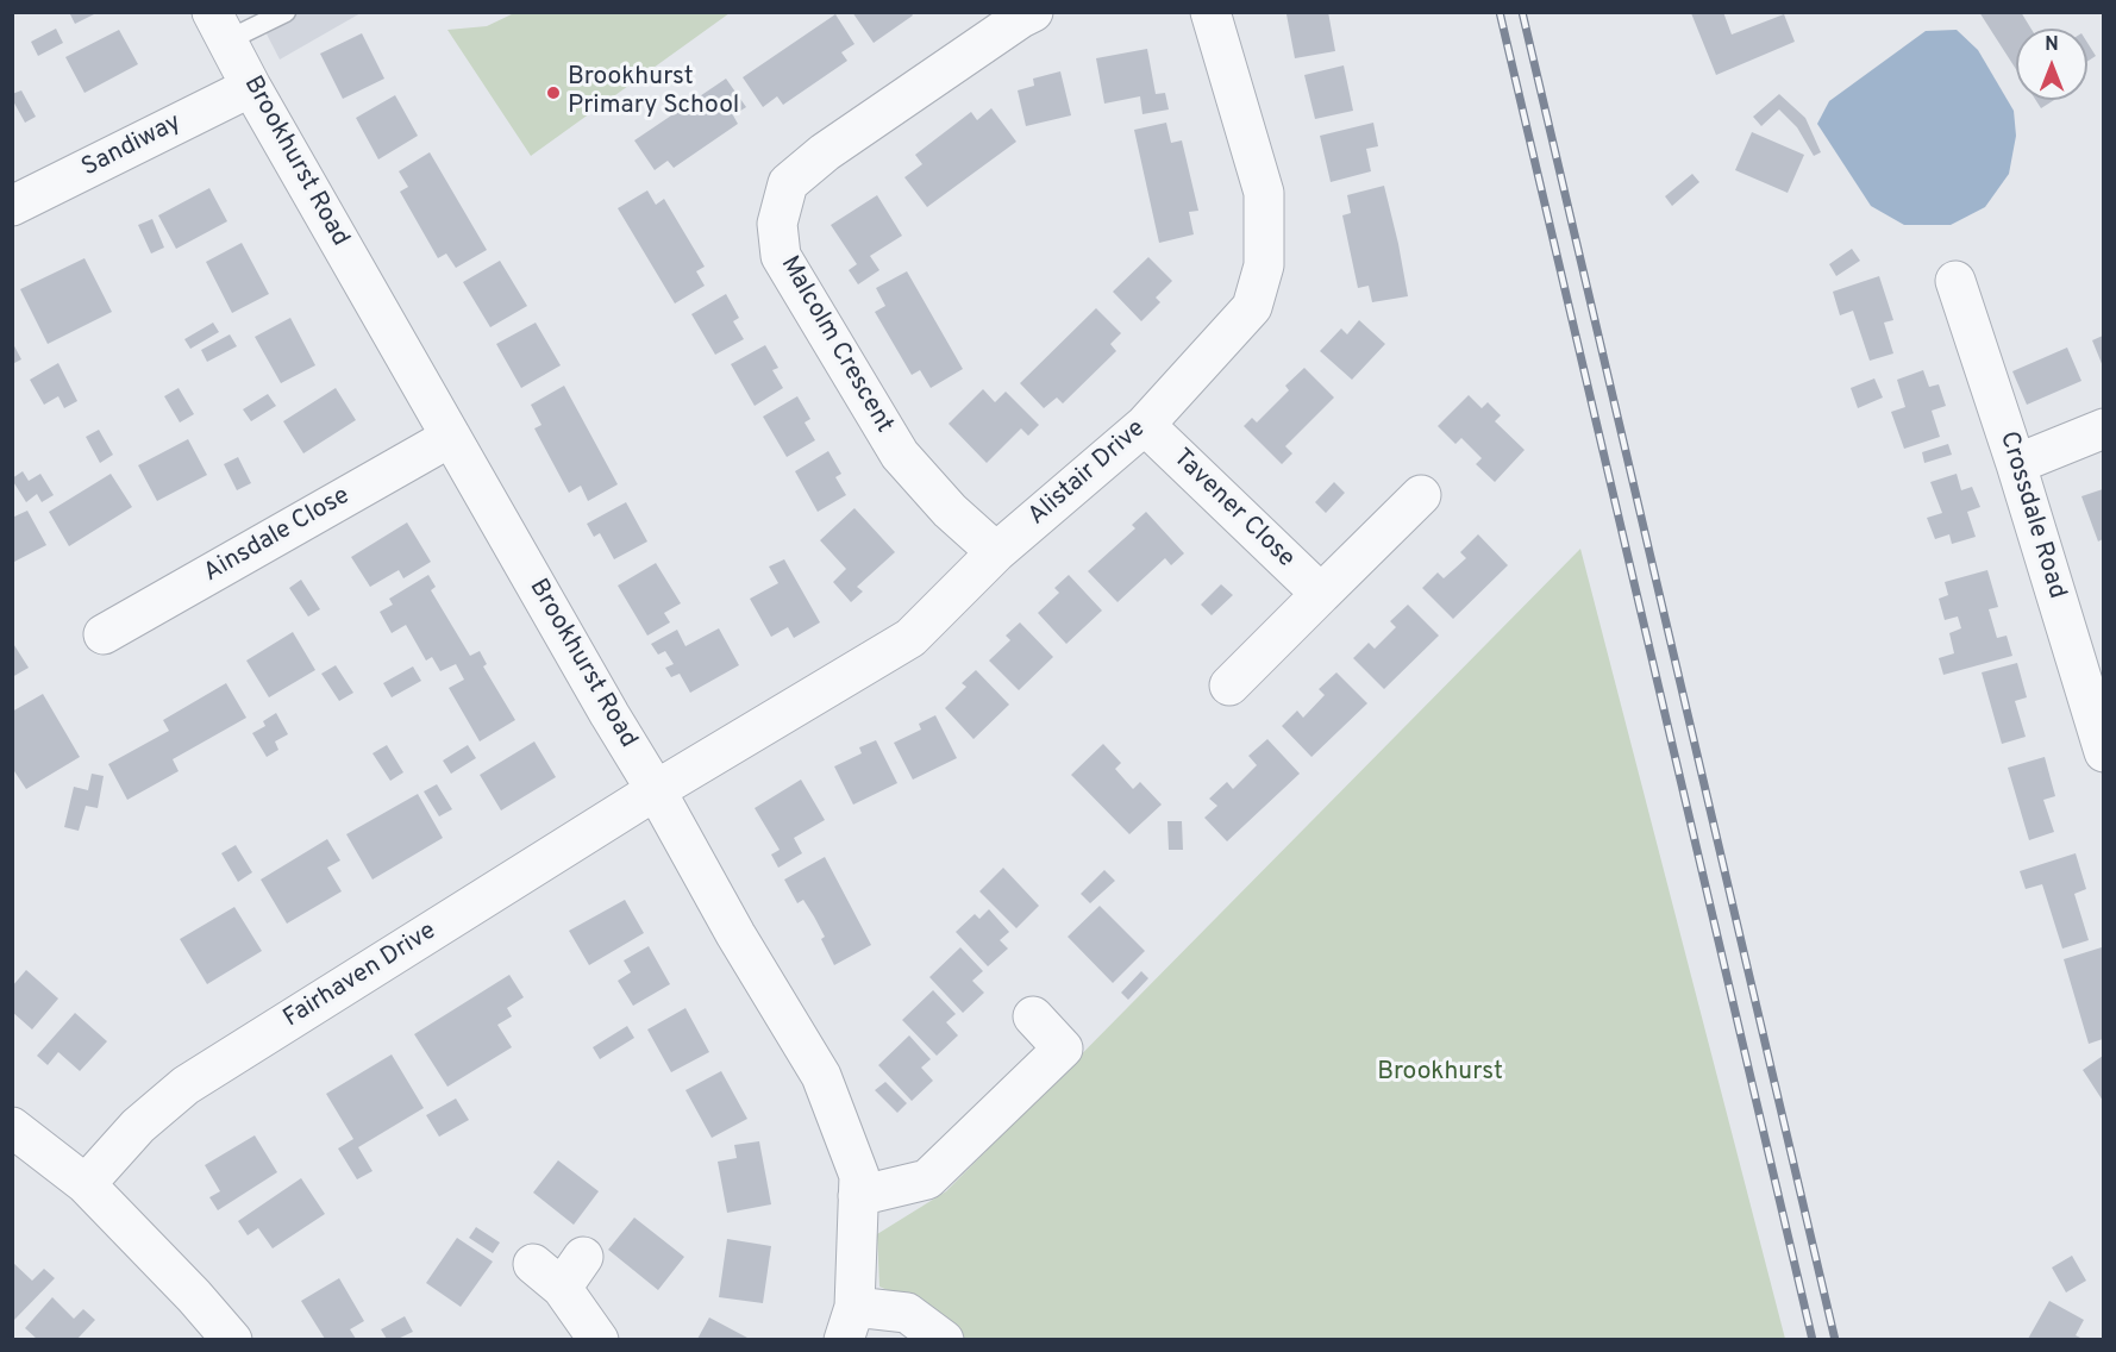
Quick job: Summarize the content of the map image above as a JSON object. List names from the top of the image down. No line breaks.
{"streets":{"street":["Sandiway","Brookhurst Road","Malcolm Crescent","Alistair Drive","Tavener Close","Crossdale Road","Ainsdale Close","Fairhaven Drive"]},"crossings":[["Sandiway","Brookhurst Road"],["Brookhurst Road","Alistair Drive"],["Brookhurst Road","Ainsdale Close"],["Brookhurst Road","Fairhaven Drive"],["Malcolm Crescent","Alistair Drive"],["Alistair Drive","Tavener Close"],["Alistair Drive","Fairhaven Drive"]],"parks":["Brookhurst"],"places":["Brookhurst Primary School"],"north":"top"}
